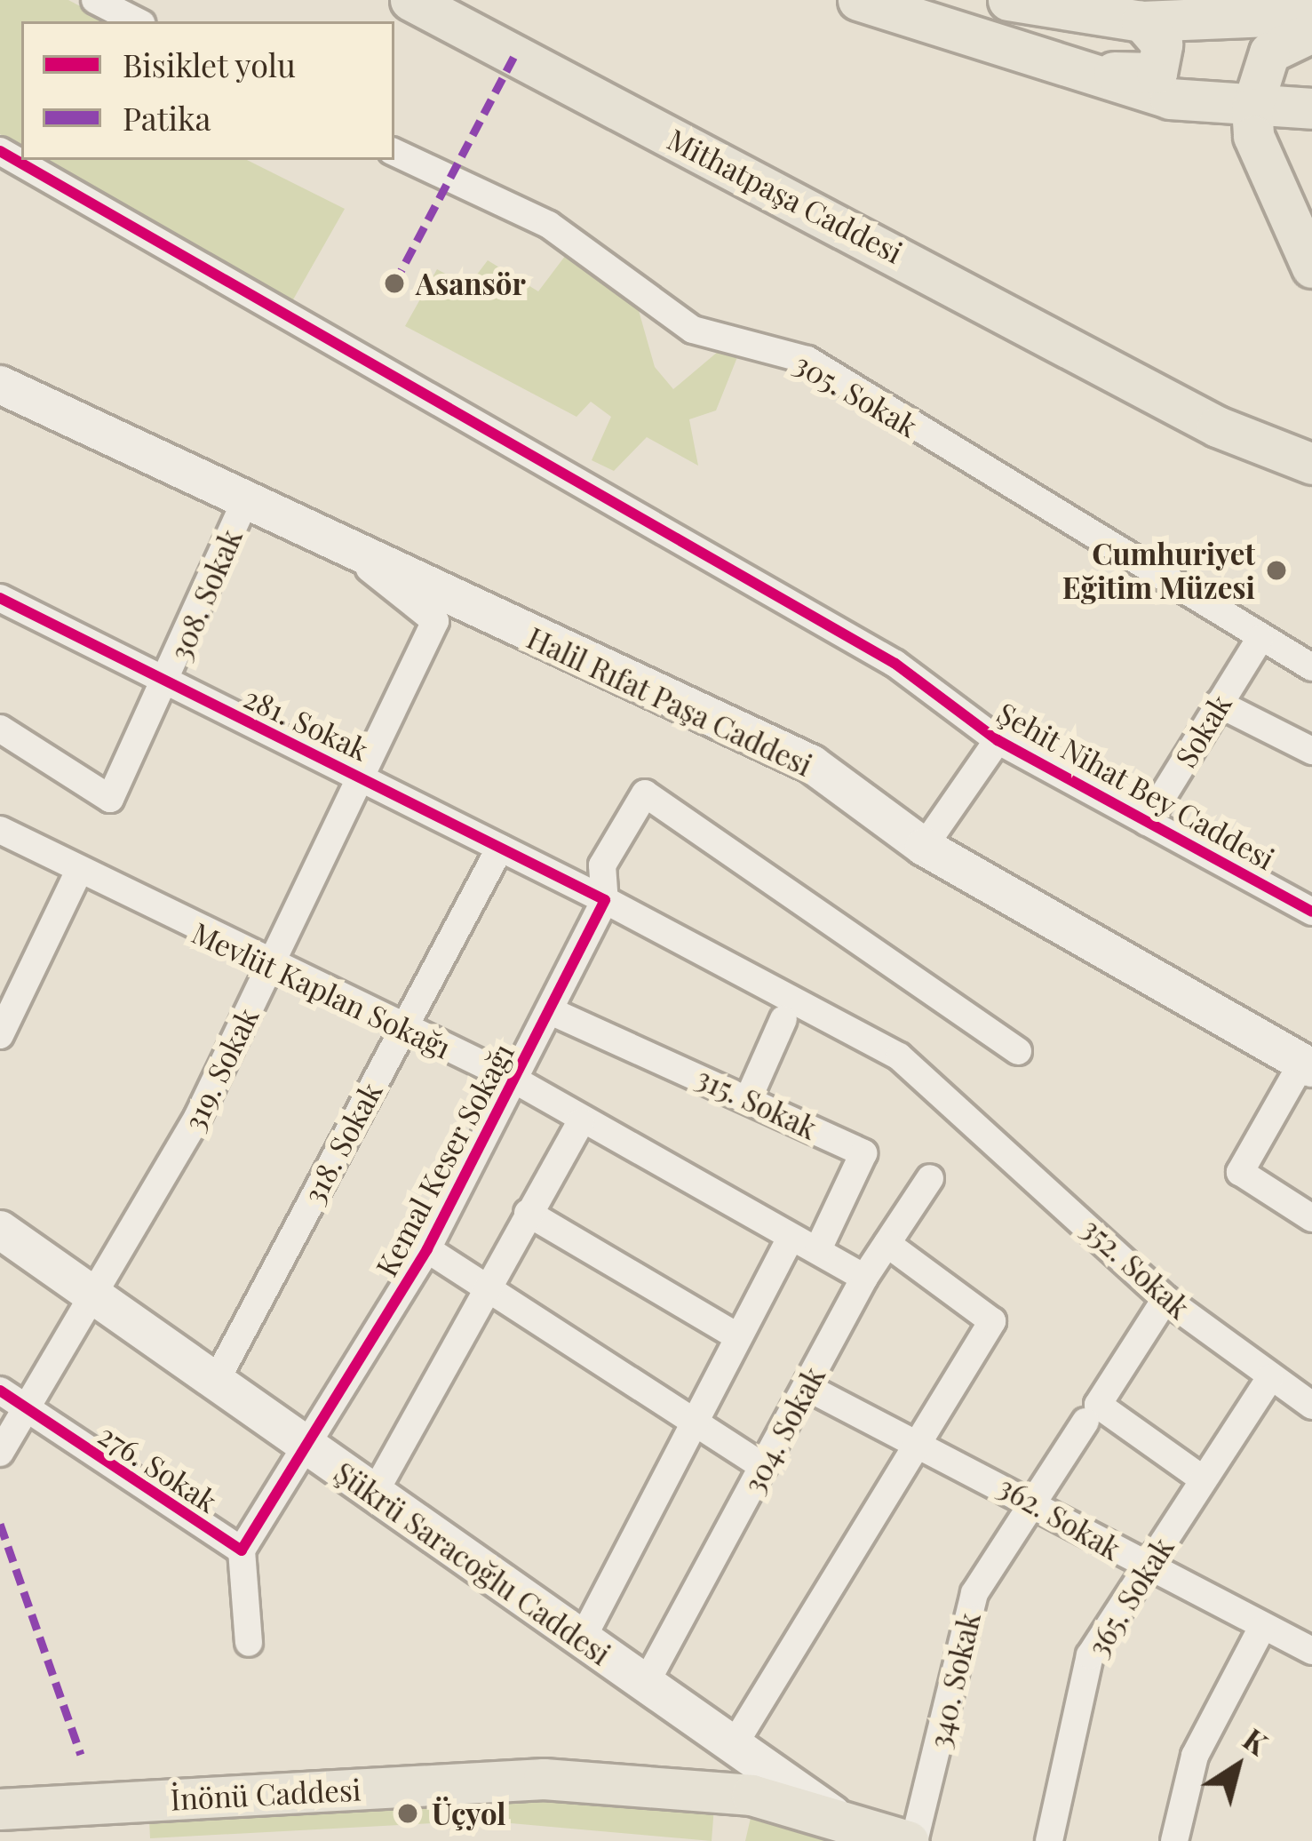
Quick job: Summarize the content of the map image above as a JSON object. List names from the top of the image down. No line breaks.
{"streets":{"main road":["Mithatpaşa Caddesi","İnönü Caddesi"],"street":["305. Sokak","308. Sokak","Halil Rıfat Paşa Caddesi","281. Sokak","Sokak","Şehit Nihat Bey Caddesi","Mevlüt Kaplan Sokağı","319. Sokak","315. Sokak","318. Sokak","Kemal Keser Sokağı","352. Sokak","304. Sokak","276. Sokak","362. Sokak","Şükrü Saracoğlu Caddesi","365. Sokak","340. Sokak"]},"crossings":[["305. Sokak","Sokak"],["308. Sokak","Halil Rıfat Paşa Caddesi"],["308. Sokak","281. Sokak"],["Halil Rıfat Paşa Caddesi","319. Sokak"],["281. Sokak","319. Sokak"],["281. Sokak","318. Sokak"],["281. Sokak","Kemal Keser Sokağı"],["281. Sokak","352. Sokak"],["Sokak","Şehit Nihat Bey Caddesi"],["Mevlüt Kaplan Sokağı","319. Sokak"],["Mevlüt Kaplan Sokağı","315. Sokak"],["Mevlüt Kaplan Sokağı","318. Sokak"],["Mevlüt Kaplan Sokağı","Kemal Keser Sokağı"],["Mevlüt Kaplan Sokağı","304. Sokak"],["319. Sokak","276. Sokak"],["319. Sokak","Şükrü Saracoğlu Caddesi"],["315. Sokak","Kemal Keser Sokağı"],["318. Sokak","Şükrü Saracoğlu Caddesi"],["Kemal Keser Sokağı","Şükrü Saracoğlu Caddesi"],["352. Sokak","365. Sokak"],["352. Sokak","340. Sokak"],["304. Sokak","362. Sokak"],["304. Sokak","Şükrü Saracoğlu Caddesi"],["362. Sokak","365. Sokak"],["362. Sokak","340. Sokak"],["Şükrü Saracoğlu Caddesi","İnönü Caddesi"],["340. Sokak","İnönü Caddesi"]],"places":["Asansör","Cumhuriyet Eğitim Müzesi","Üçyol"],"legend":["Bisiklet yolu","Patika"],"north":"top right"}
